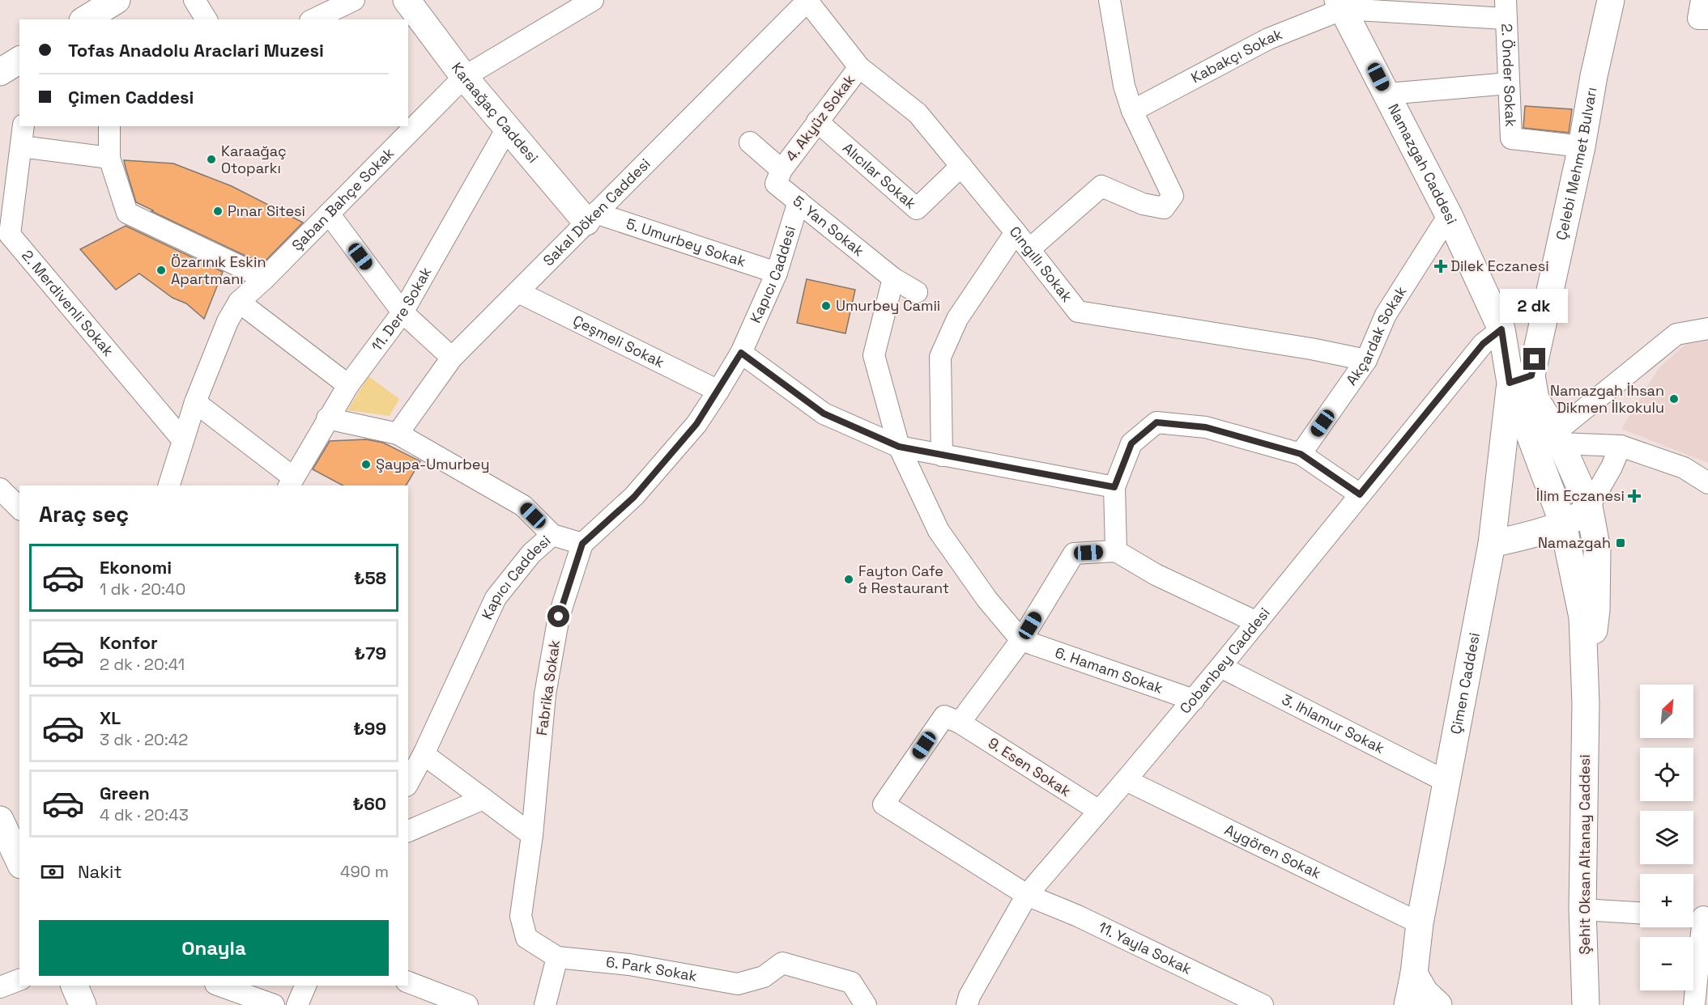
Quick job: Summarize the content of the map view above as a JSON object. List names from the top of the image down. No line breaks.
{"streets":{"main road":["Karaağaç Caddesi","Namazgah Caddesi","Çelebi Mehmet Bulvarı","Çimen Caddesi","Şehit Oksan Altanay Caddesi"],"street":["Kabakçı Sokak","2. Önder Sokak","4. Akyüz Sokak","Alıcılar Sokak","Şaban Bahçe Sokak","Sakal Döken Caddesi","5. Yan Sokak","5. Umurbey Sokak","Cıngıllı Sokak","Kapıcı Caddesi","2. Merdivenli Sokak","11. Dere Sokak","Akçardak Sokak","Çeşmeli Sokak","Cobanbey Caddesi","6. Hamam Sokak","Fabrika Sokak","3. Ihlamur Sokak","9. Esen Sokak","Aygören Sokak","11. Yayla Sokak","6. Park Sokak"]},"crossings":[["Kabakçı Sokak","Namazgah Caddesi"],["2. Önder Sokak","Çelebi Mehmet Bulvarı"],["Karaağaç Caddesi","Şaban Bahçe Sokak"],["Karaağaç Caddesi","Sakal Döken Caddesi"],["Karaağaç Caddesi","5. Umurbey Sokak"],["Karaağaç Caddesi","11. Dere Sokak"],["4. Akyüz Sokak","Alıcılar Sokak"],["4. Akyüz Sokak","5. Yan Sokak"],["4. Akyüz Sokak","Cıngıllı Sokak"],["Namazgah Caddesi","Akçardak Sokak"],["Namazgah Caddesi","Cobanbey Caddesi"],["Namazgah Caddesi","Şehit Oksan Altanay Caddesi"],["Çelebi Mehmet Bulvarı","Şehit Oksan Altanay Caddesi"],["Alıcılar Sokak","Cıngıllı Sokak"],["Şaban Bahçe Sokak","2. Merdivenli Sokak"],["Sakal Döken Caddesi","5. Umurbey Sokak"],["Sakal Döken Caddesi","Cıngıllı Sokak"],["Sakal Döken Caddesi","Çeşmeli Sokak"],["5. Yan Sokak","Kapıcı Caddesi"],["5. Umurbey Sokak","Kapıcı Caddesi"],["Cıngıllı Sokak","Akçardak Sokak"],["Kapıcı Caddesi","Çeşmeli Sokak"],["Kapıcı Caddesi","Fabrika Sokak"],["Cobanbey Caddesi","6. Hamam Sokak"],["Cobanbey Caddesi","3. Ihlamur Sokak"],["Cobanbey Caddesi","9. Esen Sokak"],["Cobanbey Caddesi","Aygören Sokak"],["Cobanbey Caddesi","Şehit Oksan Altanay Caddesi"],["Cobanbey Caddesi","11. Yayla Sokak"],["Çimen Caddesi","3. Ihlamur Sokak"],["Çimen Caddesi","Aygören Sokak"],["Çimen Caddesi","Şehit Oksan Altanay Caddesi"],["Fabrika Sokak","6. Park Sokak"],["9. Esen Sokak","11. Yayla Sokak"]],"places":{"other":["Karaağaç Otoparkı","Pınar Sitesi","Özarınık Eskin Apartmanı","Umurbey Camii","Namazgah İhsan Dikmen İlkokulu","Şaypa-Umurbey","Fayton Cafe & Restaurant"],"health":["Dilek Eczanesi","İlim Eczanesi"],"transit":["Namazgah"]},"north":"top right","page":{"banner":["Tofas Anadolu Araclari Muzesi","Çimen Caddesi"],"bubble":"2 dk","heading":"Araç seç","list":[{"name":"Ekonomi","note":"1 dk · 20:40","value":"₺58"},{"name":"Konfor","note":"2 dk · 20:41","value":"₺79"},{"name":"XL","note":"3 dk · 20:42","value":"₺99"},{"name":"Green","note":"4 dk · 20:43","value":"₺60"}],"map_buttons":["+","−"],"pay":["Nakit","490 m"],"buttons":"Onayla"}}
